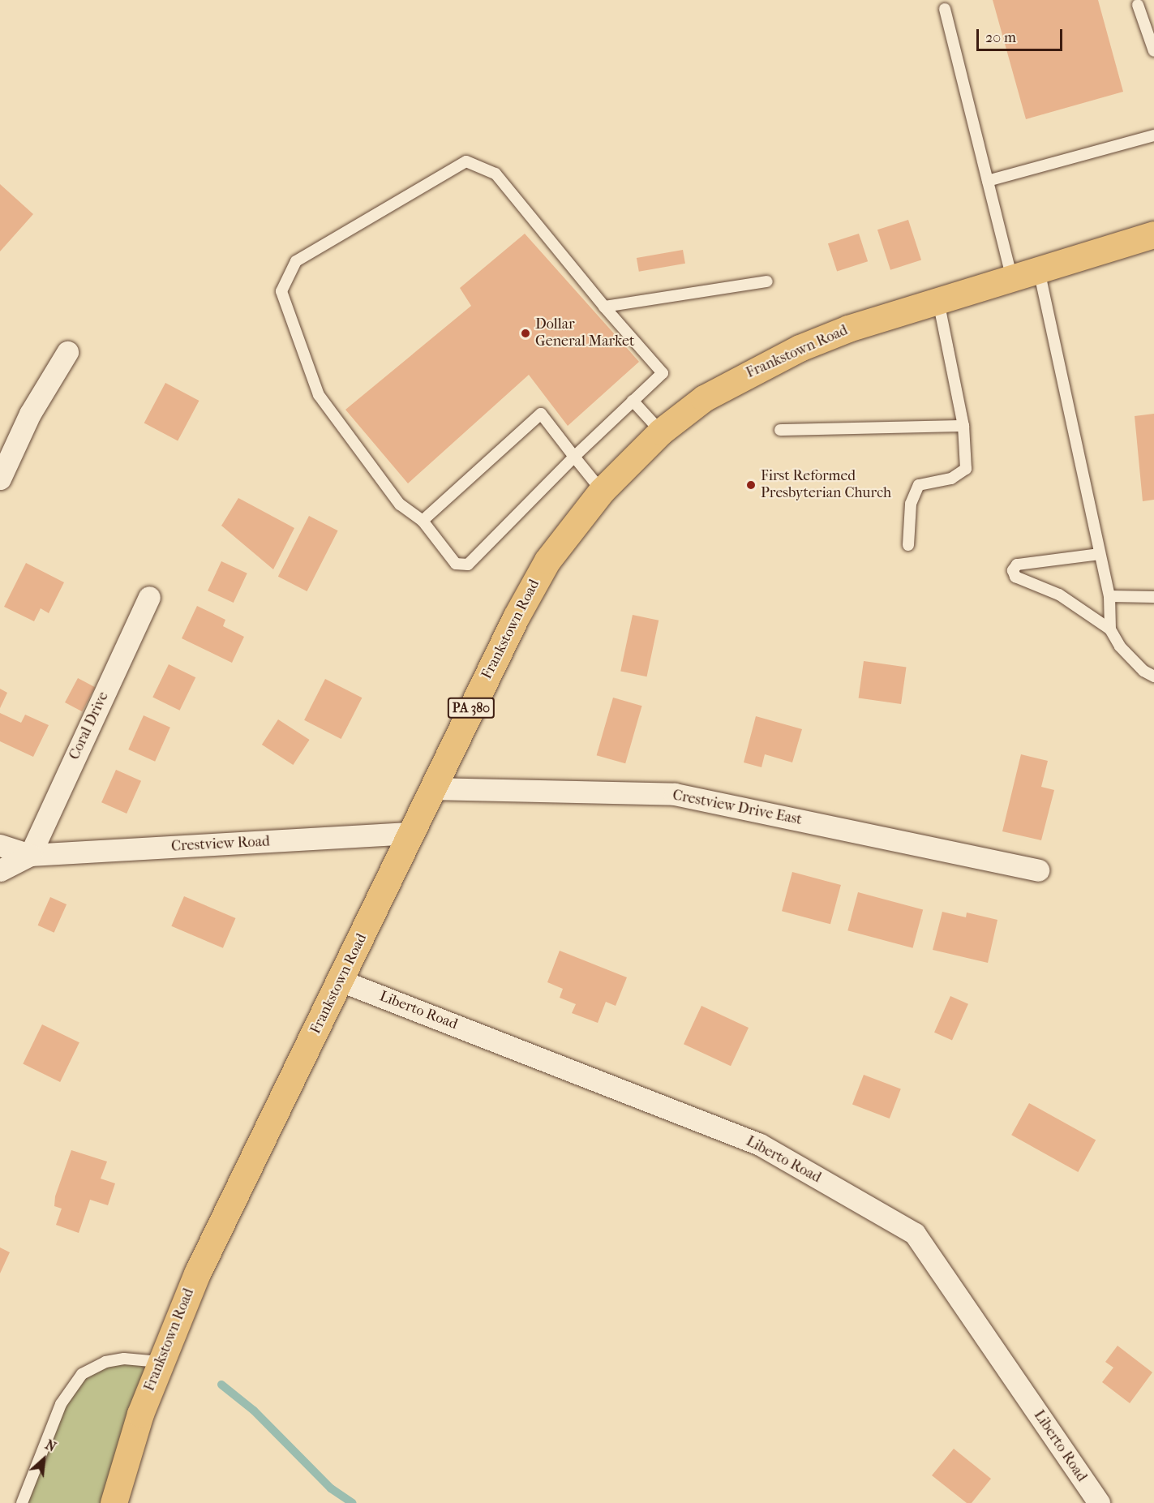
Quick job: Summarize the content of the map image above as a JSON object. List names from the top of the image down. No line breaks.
{"streets":{"main road":["Frankstown Road","PA 380"],"street":["Coral Drive","Crestview Drive East","Crestview Road","Liberto Road"]},"crossings":[["Frankstown Road","Crestview Drive East"],["Frankstown Road","Crestview Road"],["Frankstown Road","Liberto Road"],["Coral Drive","Crestview Road"]],"places":["Dollar General Market","First Reformed Presbyterian Church"],"scale_bar":"20 m","north":"top right"}
